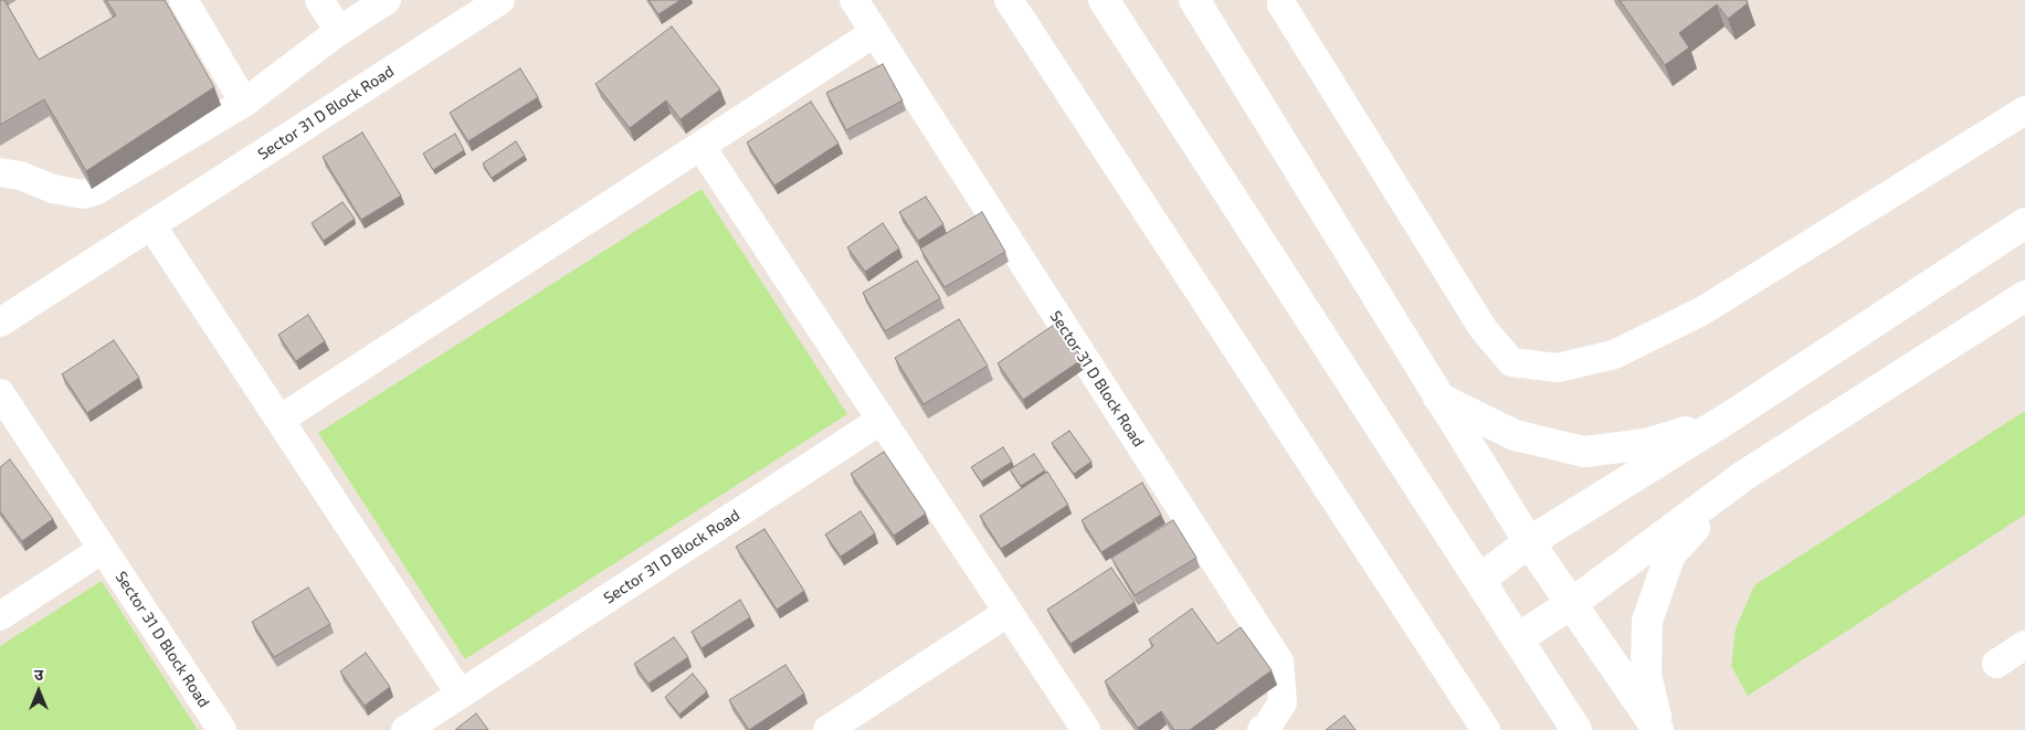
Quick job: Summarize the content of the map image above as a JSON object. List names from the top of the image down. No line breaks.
{"streets":{"street":["Sector 31 D Block Road"]},"north":"top"}
